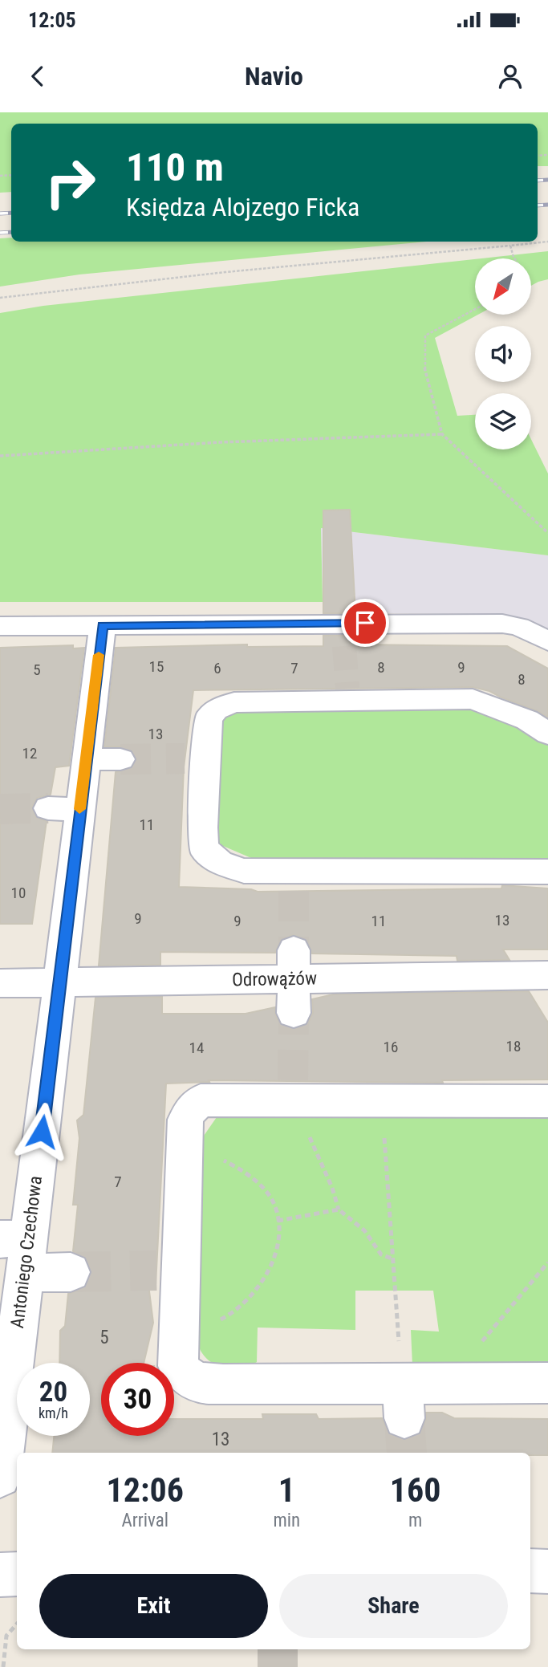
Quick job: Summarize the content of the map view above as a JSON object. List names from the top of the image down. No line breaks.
{"streets":{"street":["Odrowążów","Antoniego Czechowa"]},"crossings":[["Odrowążów","Antoniego Czechowa"]],"house_numbers":["15","8","9","6","7","5","8","13","12","11","10","9","13","9","11","18","16","14","7","5","13"],"north":"bottom left","page":{"status":"12:05","header":"Navio","turn":["110 m","Księdza Alojzego Ficka"],"speed":"20 km/h","limit":"30","eta":["12:06","Arrival","1","min","160","m"],"buttons":["Exit","Share"]}}
